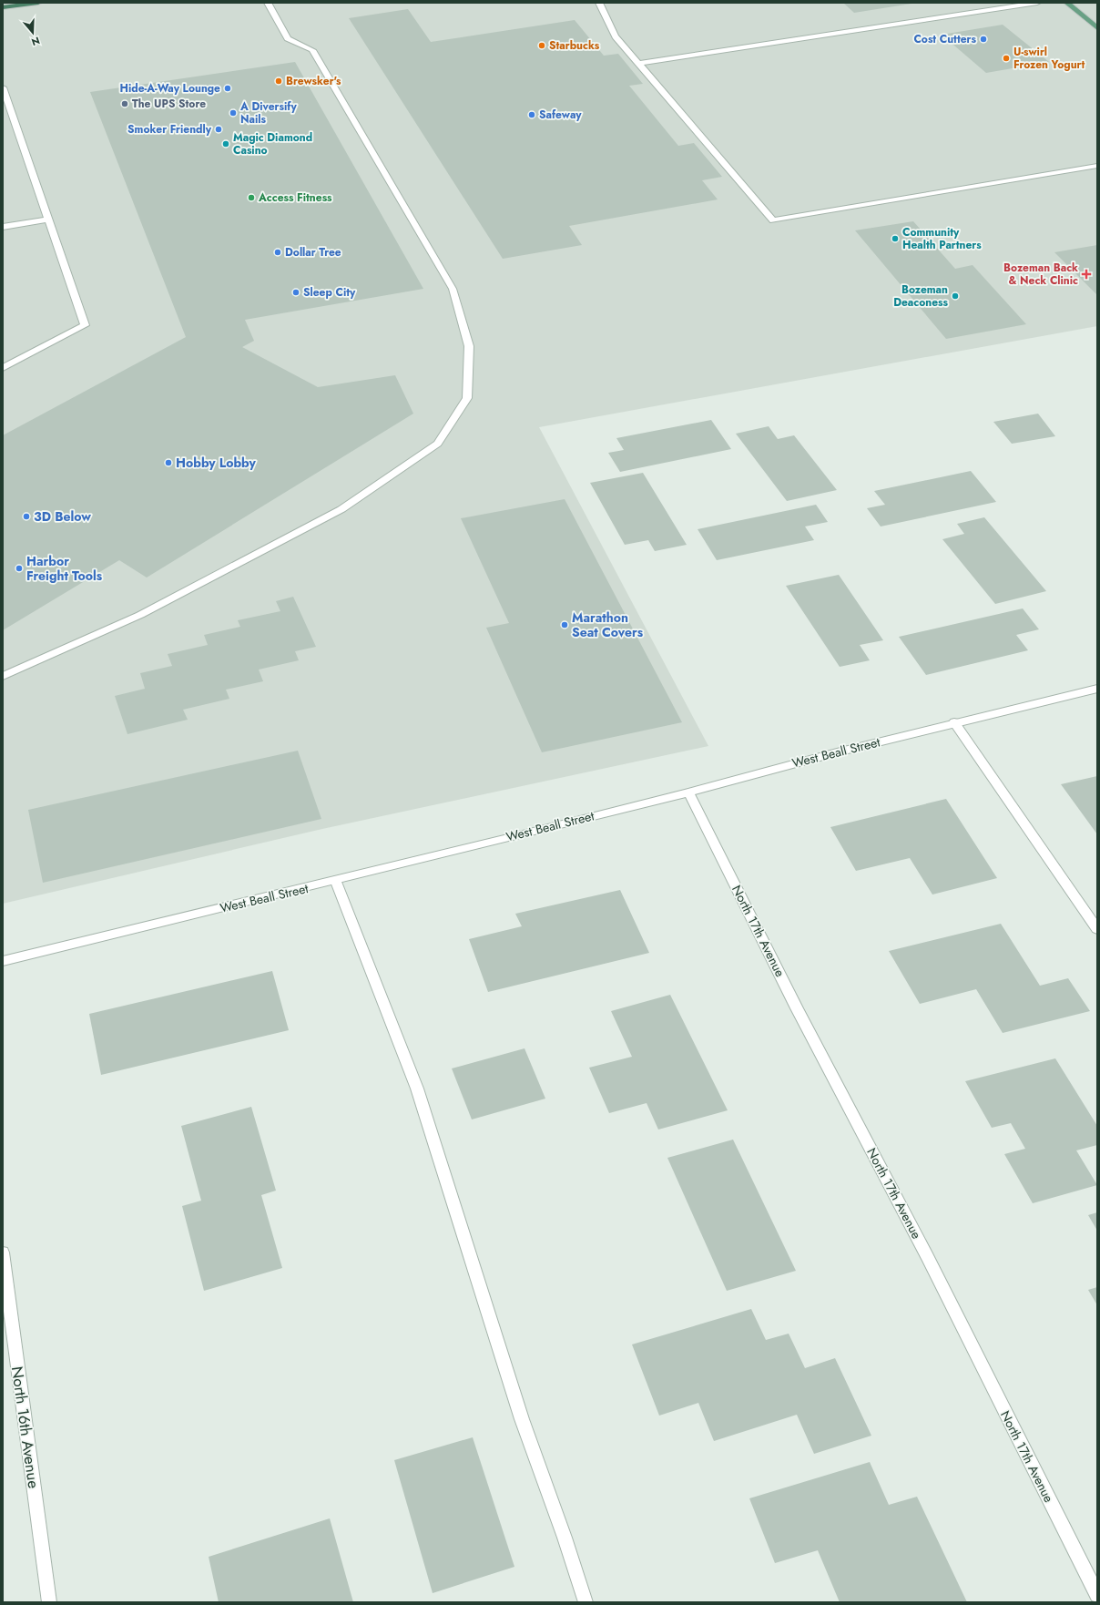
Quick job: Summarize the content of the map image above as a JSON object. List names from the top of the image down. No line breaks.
{"streets":{"street":["West Beall Street","North 17th Avenue","North 16th Avenue"]},"crossings":[["West Beall Street","North 17th Avenue"]],"places":{"other":["Cost Cutters","Starbucks","U-swirl Frozen Yogurt","Brewsker's","Hide-A-Way Lounge","The UPS Store","A Diversify Nails","Safeway","Smoker Friendly","Magic Diamond Casino","Access Fitness","Community Health Partners","Dollar Tree","Sleep City","Bozeman Deaconess","Hobby Lobby","3D Below","Harbor Freight Tools","Marathon Seat Covers"],"health":["Bozeman Back & Neck Clinic"]},"north":"bottom"}
